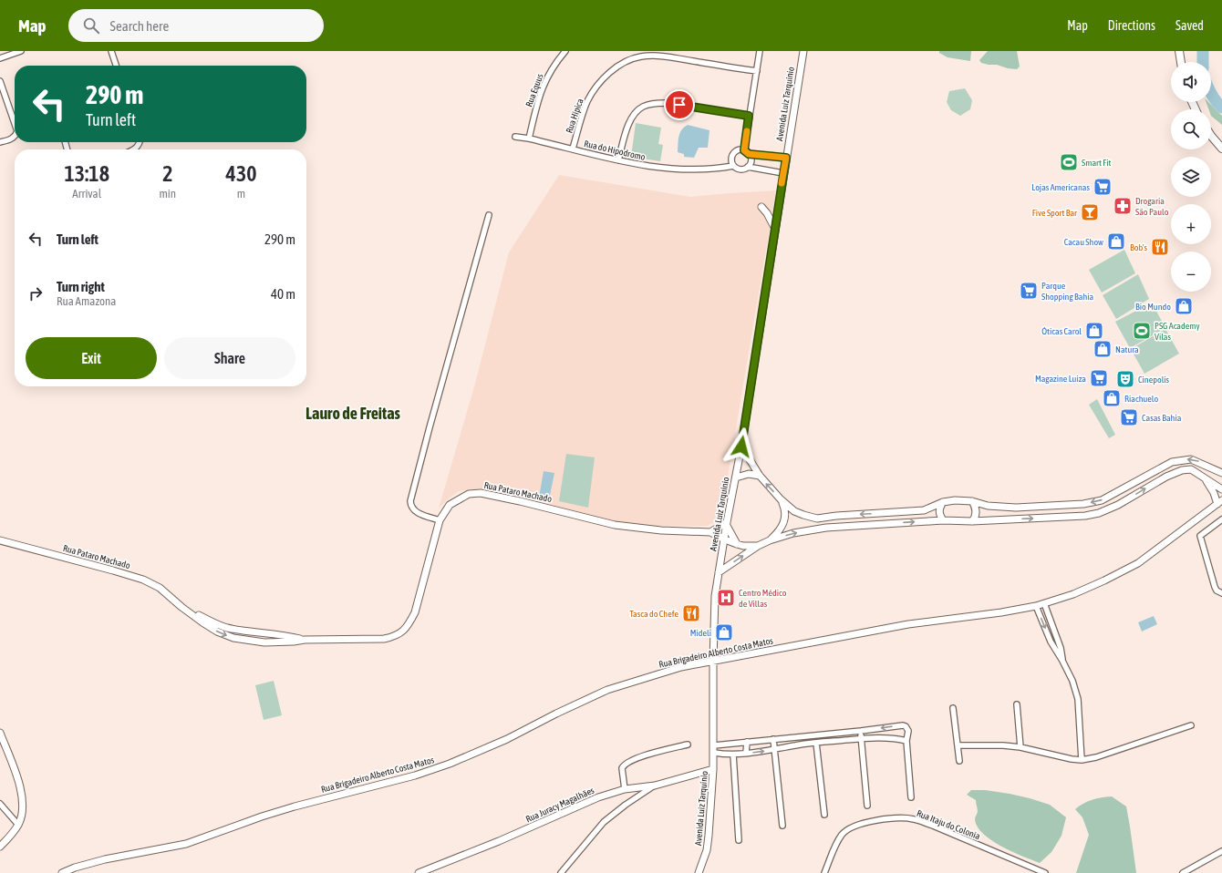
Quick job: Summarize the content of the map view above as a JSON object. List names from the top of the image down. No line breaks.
{"streets":{"street":["Rua Equus","Avenida Luiz Tarquínio","Rua Hipica","Rua do Hipodromo","Rua Pataro Machado","Rua Brigadeiro Alberto Costa Matos","Rua Juracy Magalhães","Rua Itaju do Colonia"]},"crossings":[["Rua Equus","Rua do Hipodromo"],["Avenida Luiz Tarquínio","Rua Pataro Machado"],["Avenida Luiz Tarquínio","Rua Brigadeiro Alberto Costa Matos"],["Avenida Luiz Tarquínio","Rua Juracy Magalhães"],["Rua Hipica","Rua do Hipodromo"]],"districts":["Lauro de Freitas"],"places":{"sports":["Smart Fit","PSG Academy Vilas"],"supermarket":["Lojas Americanas","Parque Shopping Bahia","Magazine Luiza","Casas Bahia"],"pharmacy":["Drogaria São Paulo"],"bar":["Five Sport Bar"],"shop":["Cacau Show","Bio Mundo","Óticas Carol","Natura","Riachuelo","Mideli"],"restaurant":["Bob's","Tasca do Chefe"],"theatre":["Cinepolis"],"hospital":["Centro Médico de Villas"]},"page":{"header":"Map","search":"Search here","nav":["Map","Directions","Saved"],"map_buttons":["+","−"],"turn":["290 m","Turn left"],"eta":["13:18","Arrival","2","min","430","m"],"list":[{"name":"Turn left","value":"290 m"},{"name":"Turn right","note":"Rua Amazona","value":"40 m"}],"buttons":["Exit","Share"]}}
